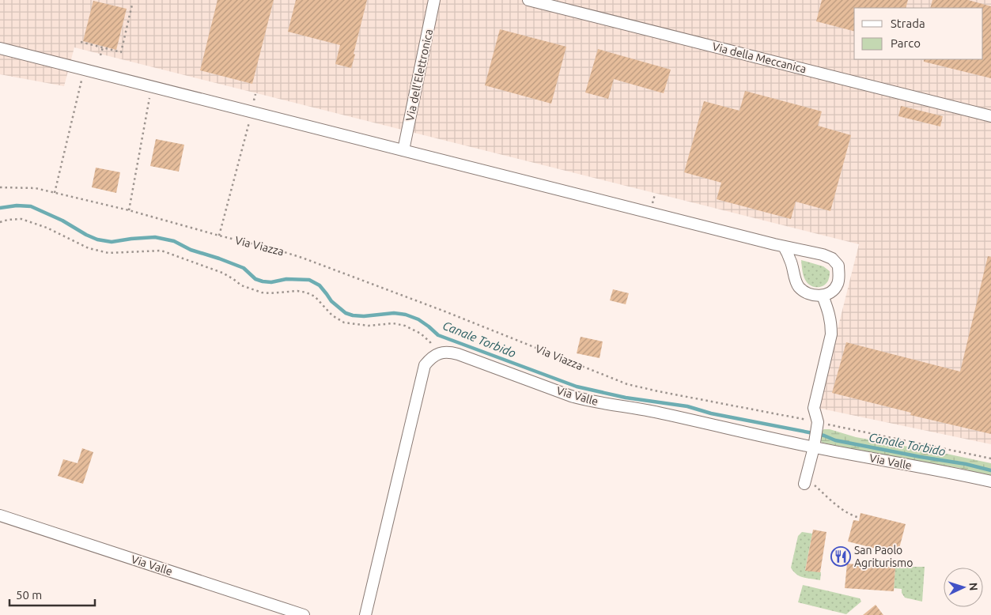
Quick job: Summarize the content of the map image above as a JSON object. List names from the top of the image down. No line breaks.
{"streets":{"street":["Via della Meccanica","Via dell'Elettronica","Via Valle"],"path":["Via Viazza"]},"water":["Canale Torbido"],"places":{"restaurant":["San Paolo Agriturismo"]},"legend":["Strada","Parco"],"scale_bar":"50 m","north":"right"}
